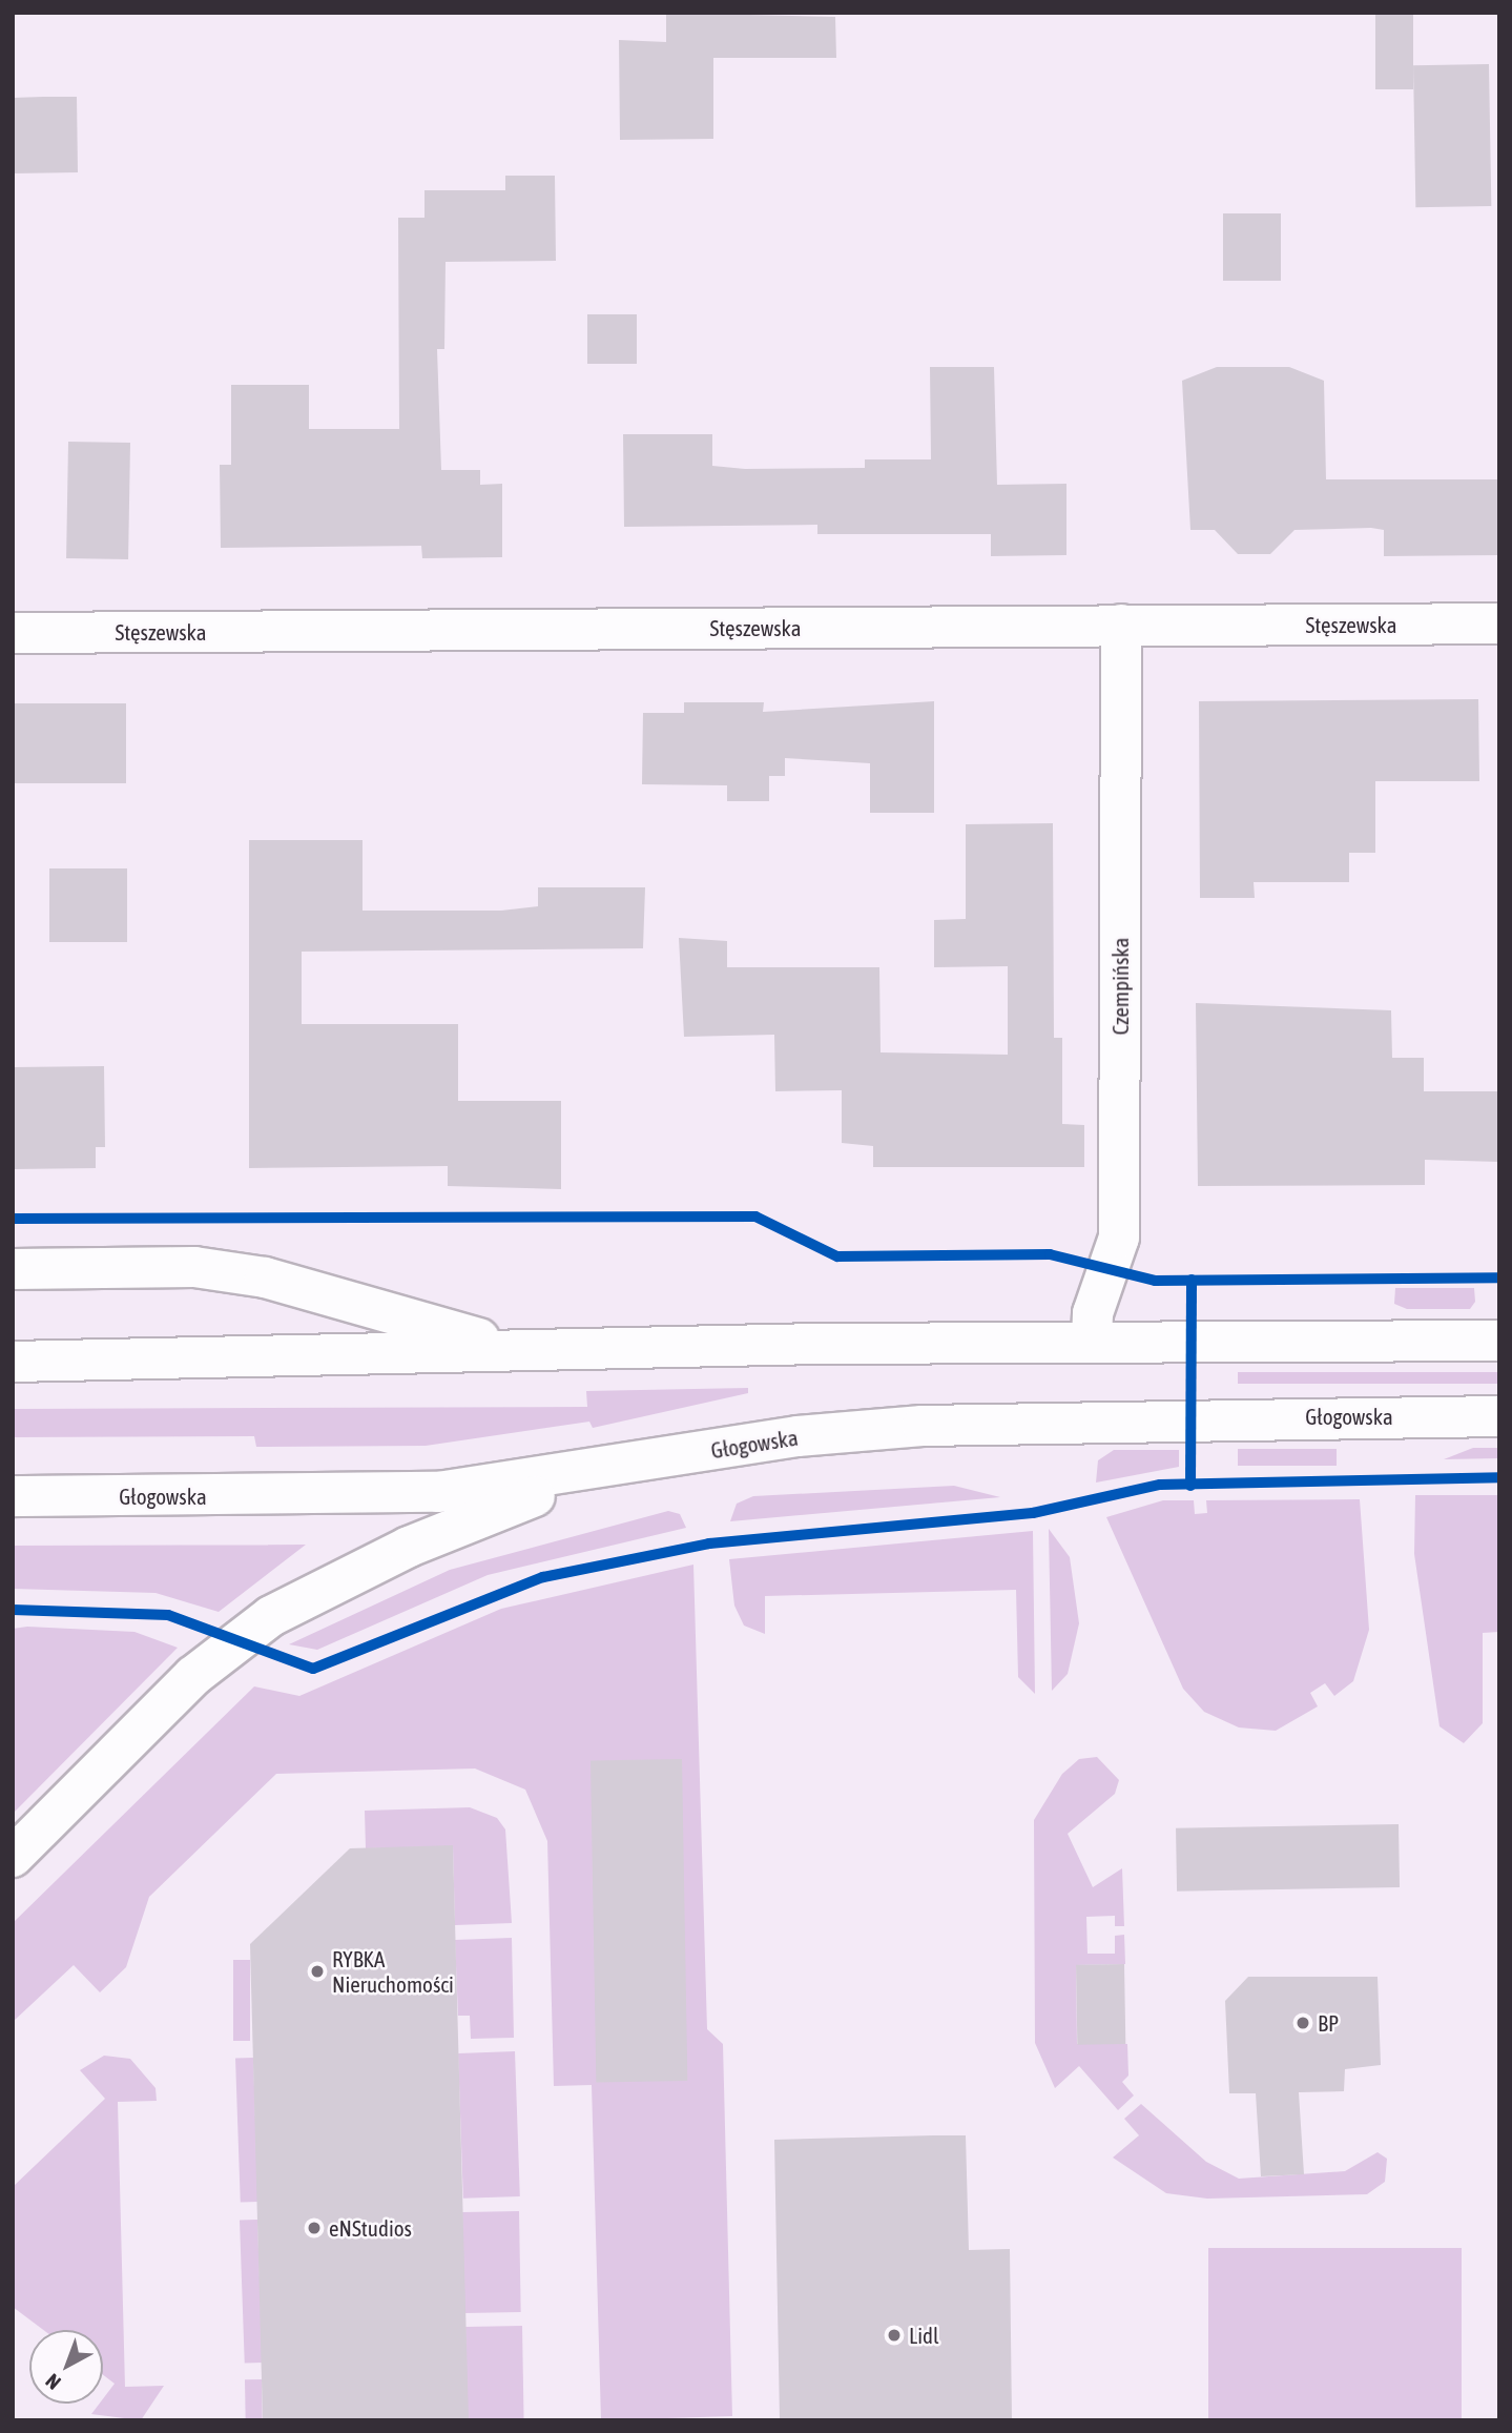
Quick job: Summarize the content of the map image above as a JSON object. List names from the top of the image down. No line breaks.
{"streets":{"main road":["Stęszewska","Czempińska","Głogowska"]},"crossings":[["Stęszewska","Czempińska"]],"places":["RYBKA Nieruchomości","BP","eNStudios","Lidl"],"north":"bottom left"}
